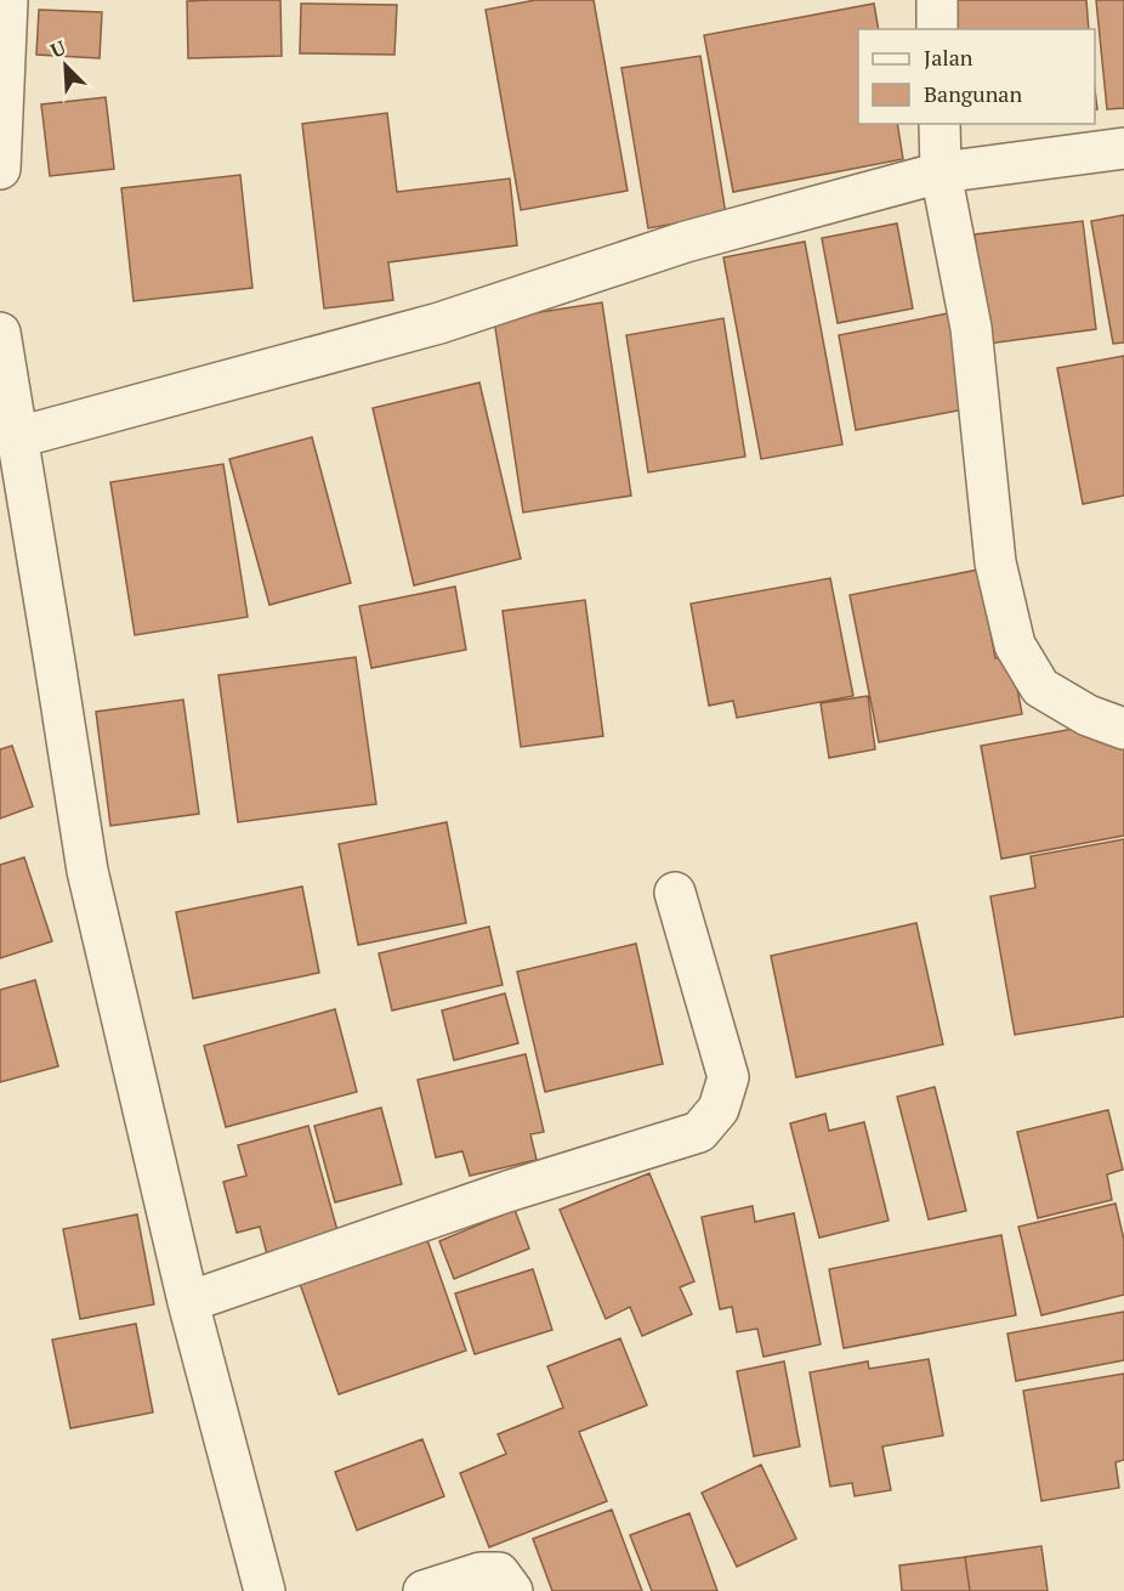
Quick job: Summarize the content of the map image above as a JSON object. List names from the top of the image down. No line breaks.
{"legend":["Jalan","Bangunan"],"north":"top left"}
